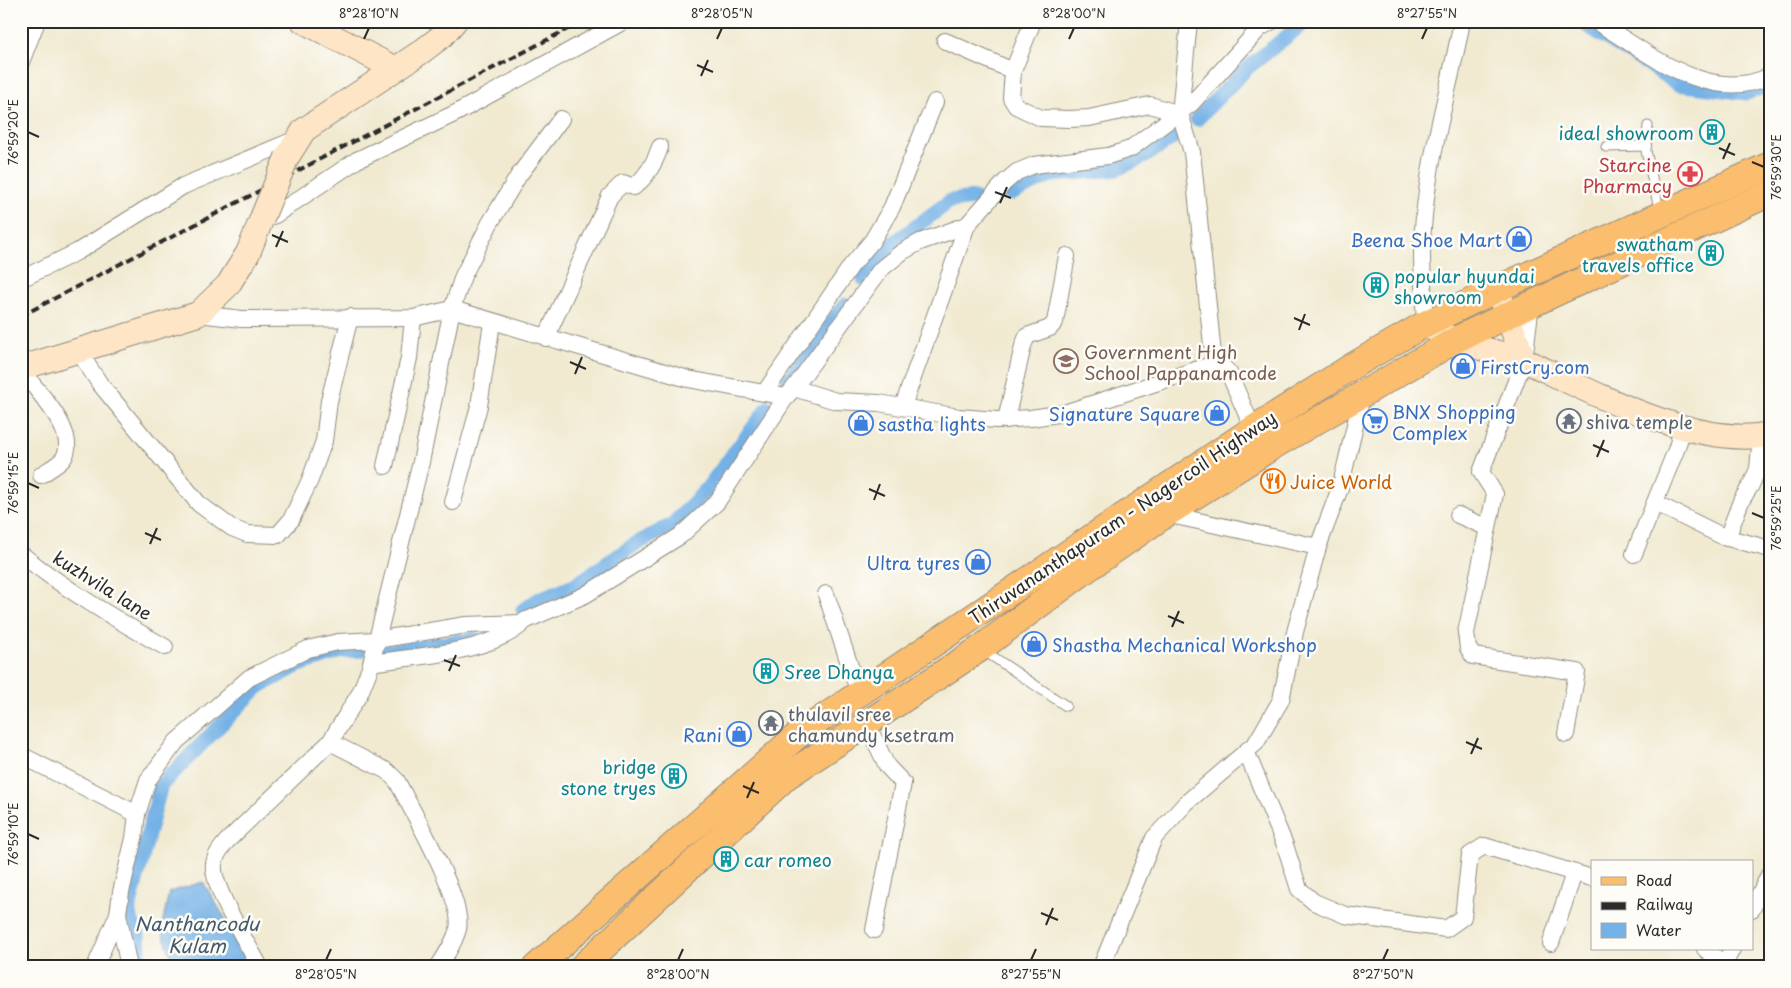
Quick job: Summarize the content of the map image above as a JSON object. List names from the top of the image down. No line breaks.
{"streets":{"main road":["Thiruvananthapuram - Nagercoil Highway"],"street":["kuzhvila lane"]},"water":["Nanthancodu Kulam"],"places":{"building":["ideal showroom","swatham travels office","popular hyundai showroom","Sree Dhanya","bridge stone tryes","car romeo"],"pharmacy":["Starcine Pharmacy"],"shop":["Beena Shoe Mart","FirstCry.com","Signature Square","sastha lights","Ultra tyres","Shastha Mechanical Workshop","Rani"],"school or university":["Government High School Pappanamcode"],"supermarket":["BNX Shopping Complex"],"temple":["shiva temple","thulavil sree chamundy ksetram"],"restaurant":["Juice World"]},"legend":["Road","Railway","Water"],"coordinates":["8°28'10\"N","8°28'05\"N","8°28'00\"N","8°27'55\"N","76°59'20\"E","76°59'30\"E","76°59'15\"E","76°59'25\"E","76°59'10\"E","8°27'50\"N"]}
